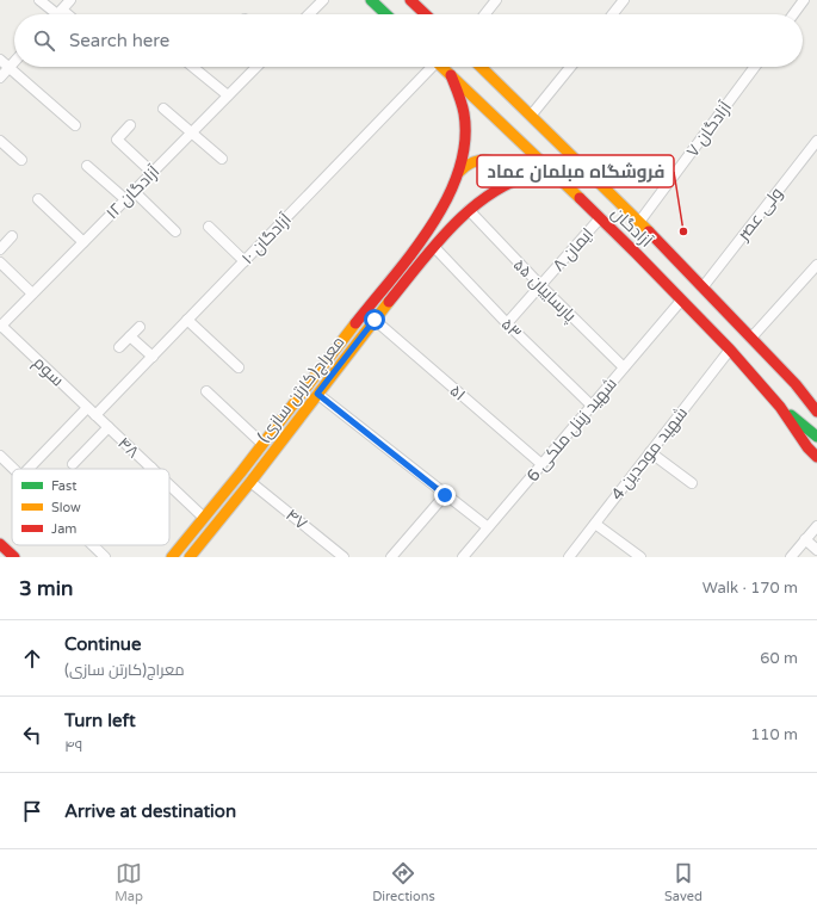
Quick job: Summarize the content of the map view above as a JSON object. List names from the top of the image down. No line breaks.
{"streets":{"street":["۷ آزادگان","۱۲ آزادگان","ولی عصر","آزادگان","۱۰ آزادگان","۸ ایمان","پارساییان ۵۵","۵۳","سوم","معراج(کارتن سازی)","۵۱","6 شهید زینل ملکی","۴۸","4 شهید موحدین","۴۷"]},"crossings":[["۷ آزادگان","آزادگان"],["۱۲ آزادگان","سوم"],["ولی عصر","آزادگان"],["آزادگان","۸ ایمان"],["آزادگان","معراج(کارتن سازی)"],["آزادگان","6 شهید زینل ملکی"],["آزادگان","4 شهید موحدین"],["۱۰ آزادگان","سوم"],["۱۰ آزادگان","۴۸"],["۸ ایمان","پارساییان ۵۵"],["۸ ایمان","۵۳"],["پارساییان ۵۵","معراج(کارتن سازی)"],["پارساییان ۵۵","6 شهید زینل ملکی"],["۵۳","معراج(کارتن سازی)"],["۵۳","6 شهید زینل ملکی"],["سوم","۴۸"],["معراج(کارتن سازی)","۵۱"],["معراج(کارتن سازی)","۴۸"],["معراج(کارتن سازی)","۴۷"],["۵۱","6 شهید زینل ملکی"]],"places":["فروشگاه مبلمان عماد"],"legend":["Fast","Slow","Jam"],"page":{"search":"Search here","heading":["3 min","Walk · 170 m"],"list":[["Continue","معراج(کارتن سازی)","60 m"],["Turn left","۴۹","110 m"],"Arrive at destination"],"nav":["Map","Directions","Saved"]}}
